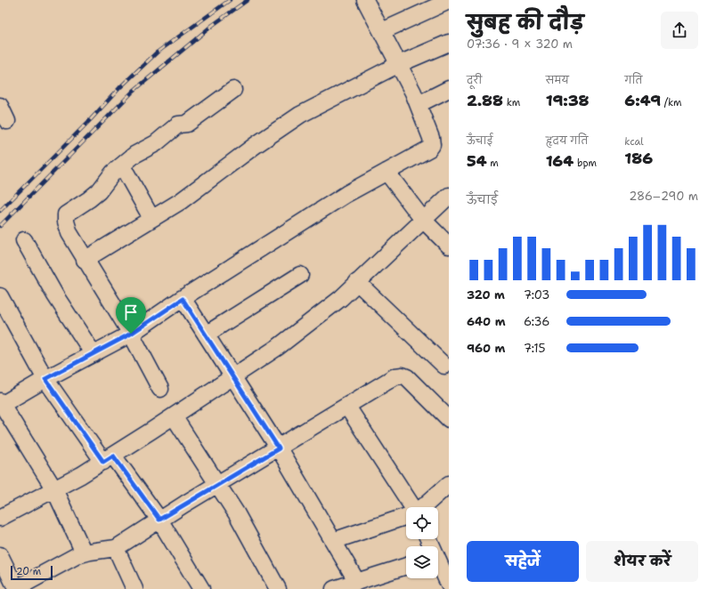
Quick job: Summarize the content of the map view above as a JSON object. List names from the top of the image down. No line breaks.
{"scale_bar":"20 m","page":{"heading":["सुबह की दौड़","07:36 · 9 × 320 m"],"stats":[["दूरी","2.88 km"],["समय","19:38"],["गति","6:49 /km"],["ऊँचाई","54 m"],["हृदय गति","164 bpm"],["kcal","186"]],"chart":["ऊँचाई","286–290 m"],"list":[{"name":"320 m","note":"7:03"},{"name":"640 m","note":"6:36"},{"name":"960 m","note":"7:15"}],"buttons":["सहेजें","शेयर करें"],"scale":"20 m"}}
